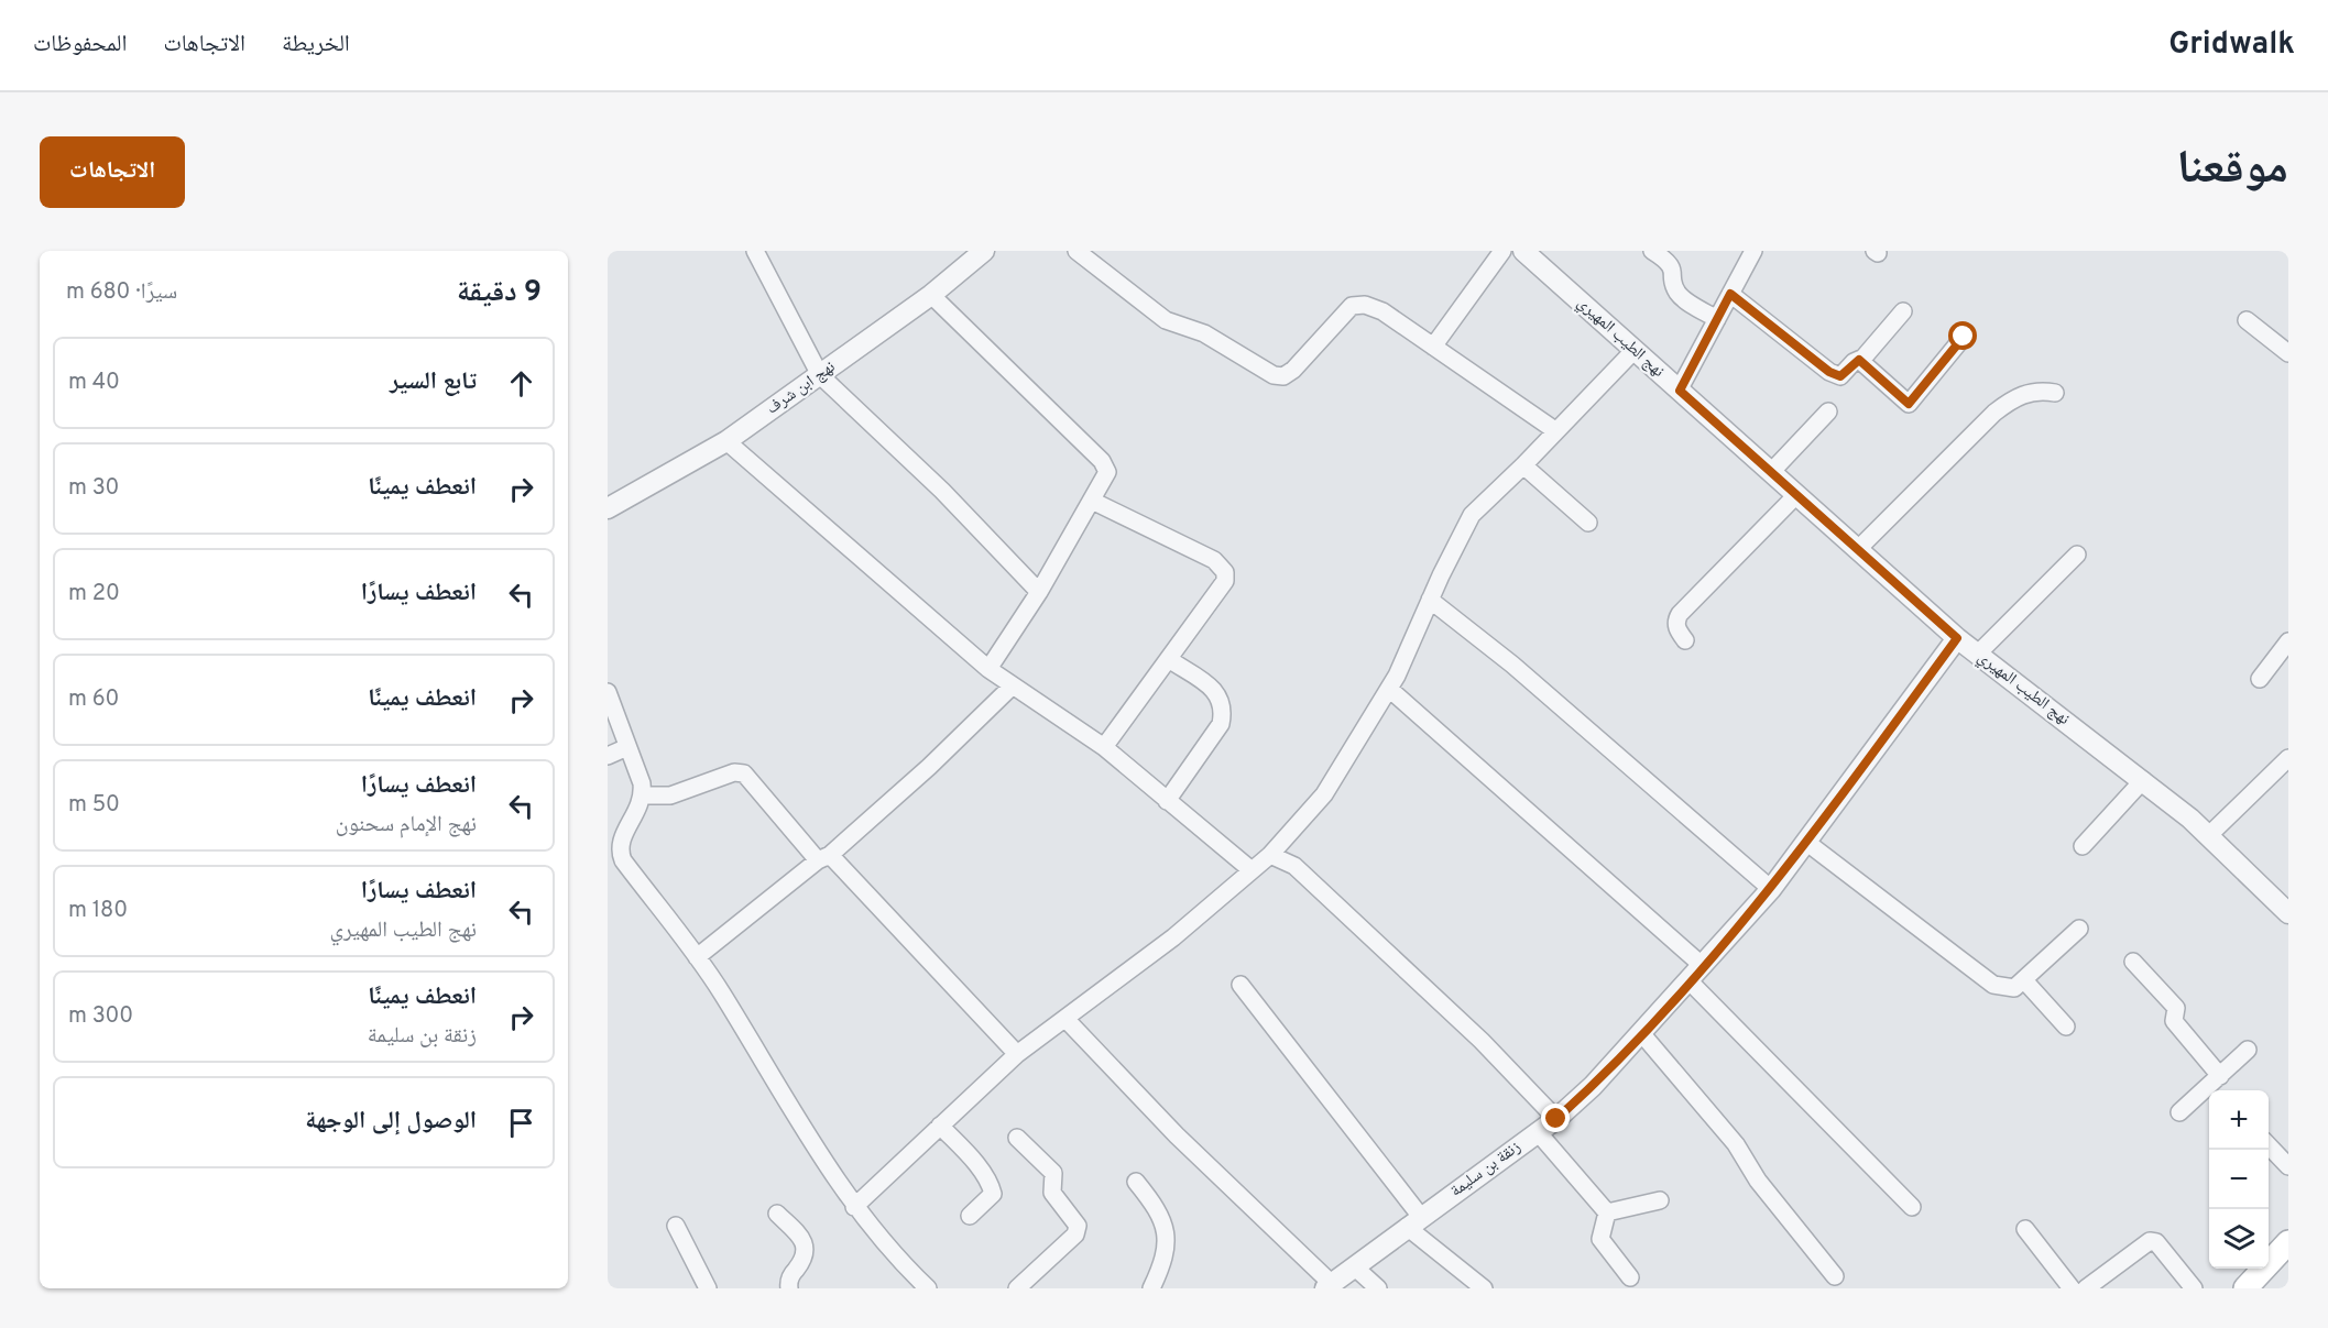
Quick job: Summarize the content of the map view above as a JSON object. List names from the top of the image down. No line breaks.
{"streets":{"street":["نهج الطيب المهيري","نهج ابن شرف","زنقة بن سليمة"]},"crossings":[["نهج الطيب المهيري","زنقة بن سليمة"]],"page":{"header":"Gridwalk","nav":["الخريطة","الاتجاهات","المحفوظات"],"title":"موقعنا","buttons":"الاتجاهات","heading":["9 دقيقة","سيرًا · 680 m"],"list":[["تابع السير","40 m"],["انعطف يمينًا","30 m"],["انعطف يسارًا","20 m"],["انعطف يمينًا","60 m"],["انعطف يسارًا","نهج الإمام سحنون","50 m"],["انعطف يسارًا","نهج الطيب المهيري","180 m"],["انعطف يمينًا","زنقة بن سليمة","300 m"],"الوصول إلى الوجهة"],"map_buttons":["+","−"]}}
